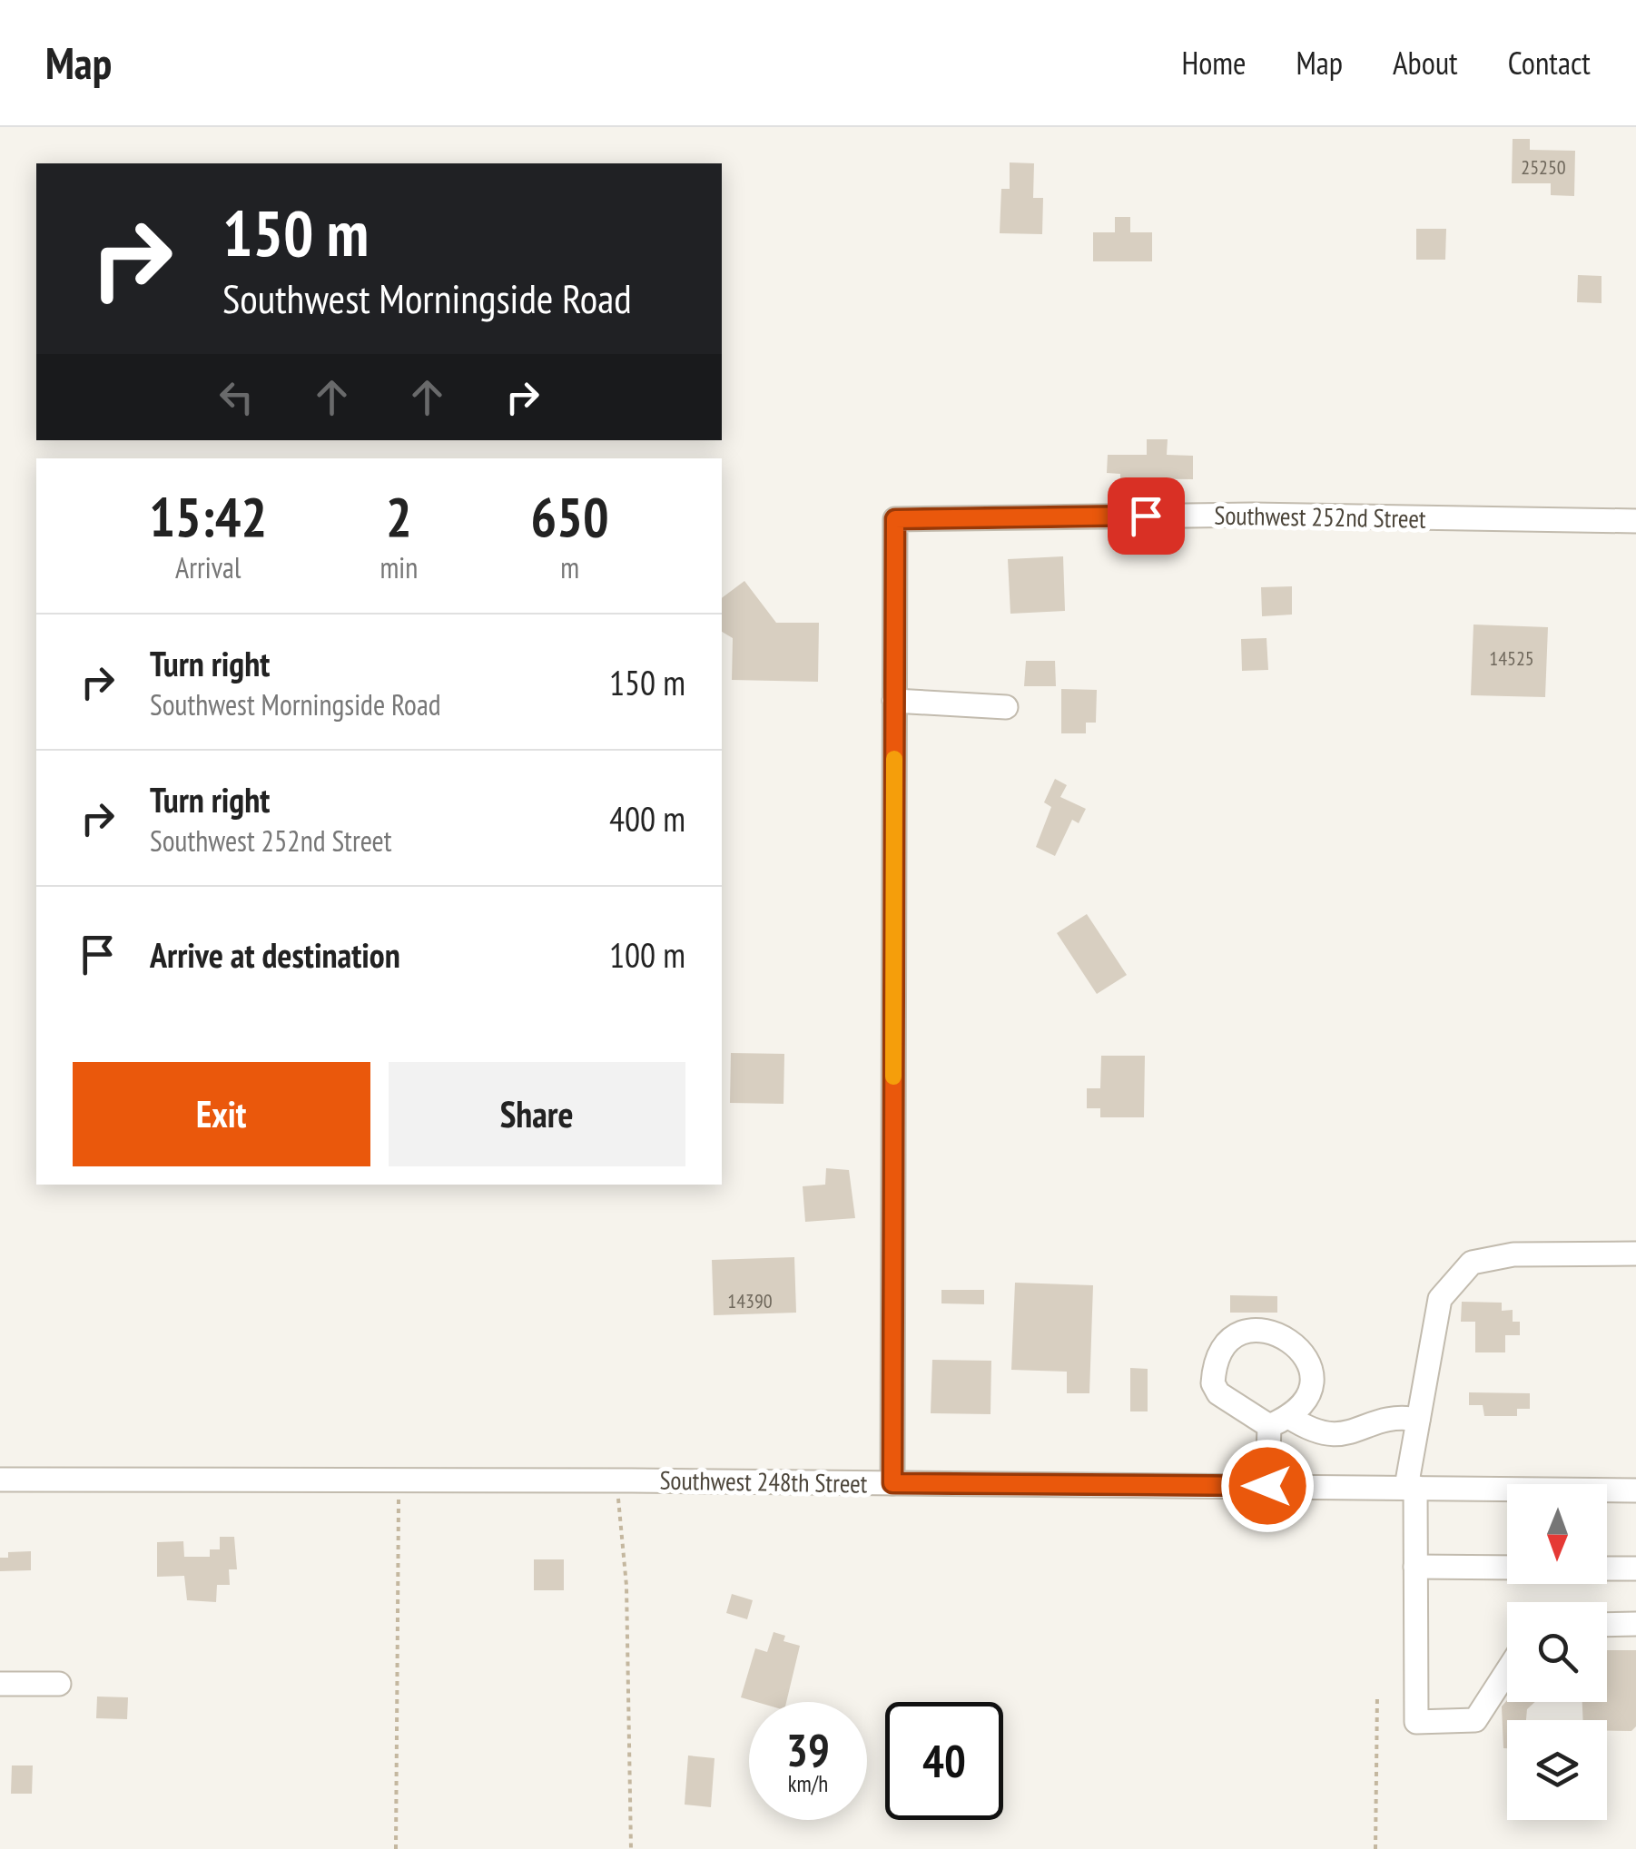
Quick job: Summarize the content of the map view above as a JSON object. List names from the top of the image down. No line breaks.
{"streets":{"street":["Southwest 252nd Street","Southwest 248th Street"]},"house_numbers":["25250","14525","14390"],"north":"bottom","page":{"header":"Map","nav":["Home","Map","About","Contact"],"turn":["150 m","Southwest Morningside Road"],"eta":["15:42","Arrival","2","min","650","m"],"list":[{"name":"Turn right","note":"Southwest Morningside Road","value":"150 m"},{"name":"Turn right","note":"Southwest 252nd Street","value":"400 m"},{"name":"Arrive at destination","value":"100 m"}],"buttons":["Exit","Share"],"speed":"39 km/h","limit":"40"}}
